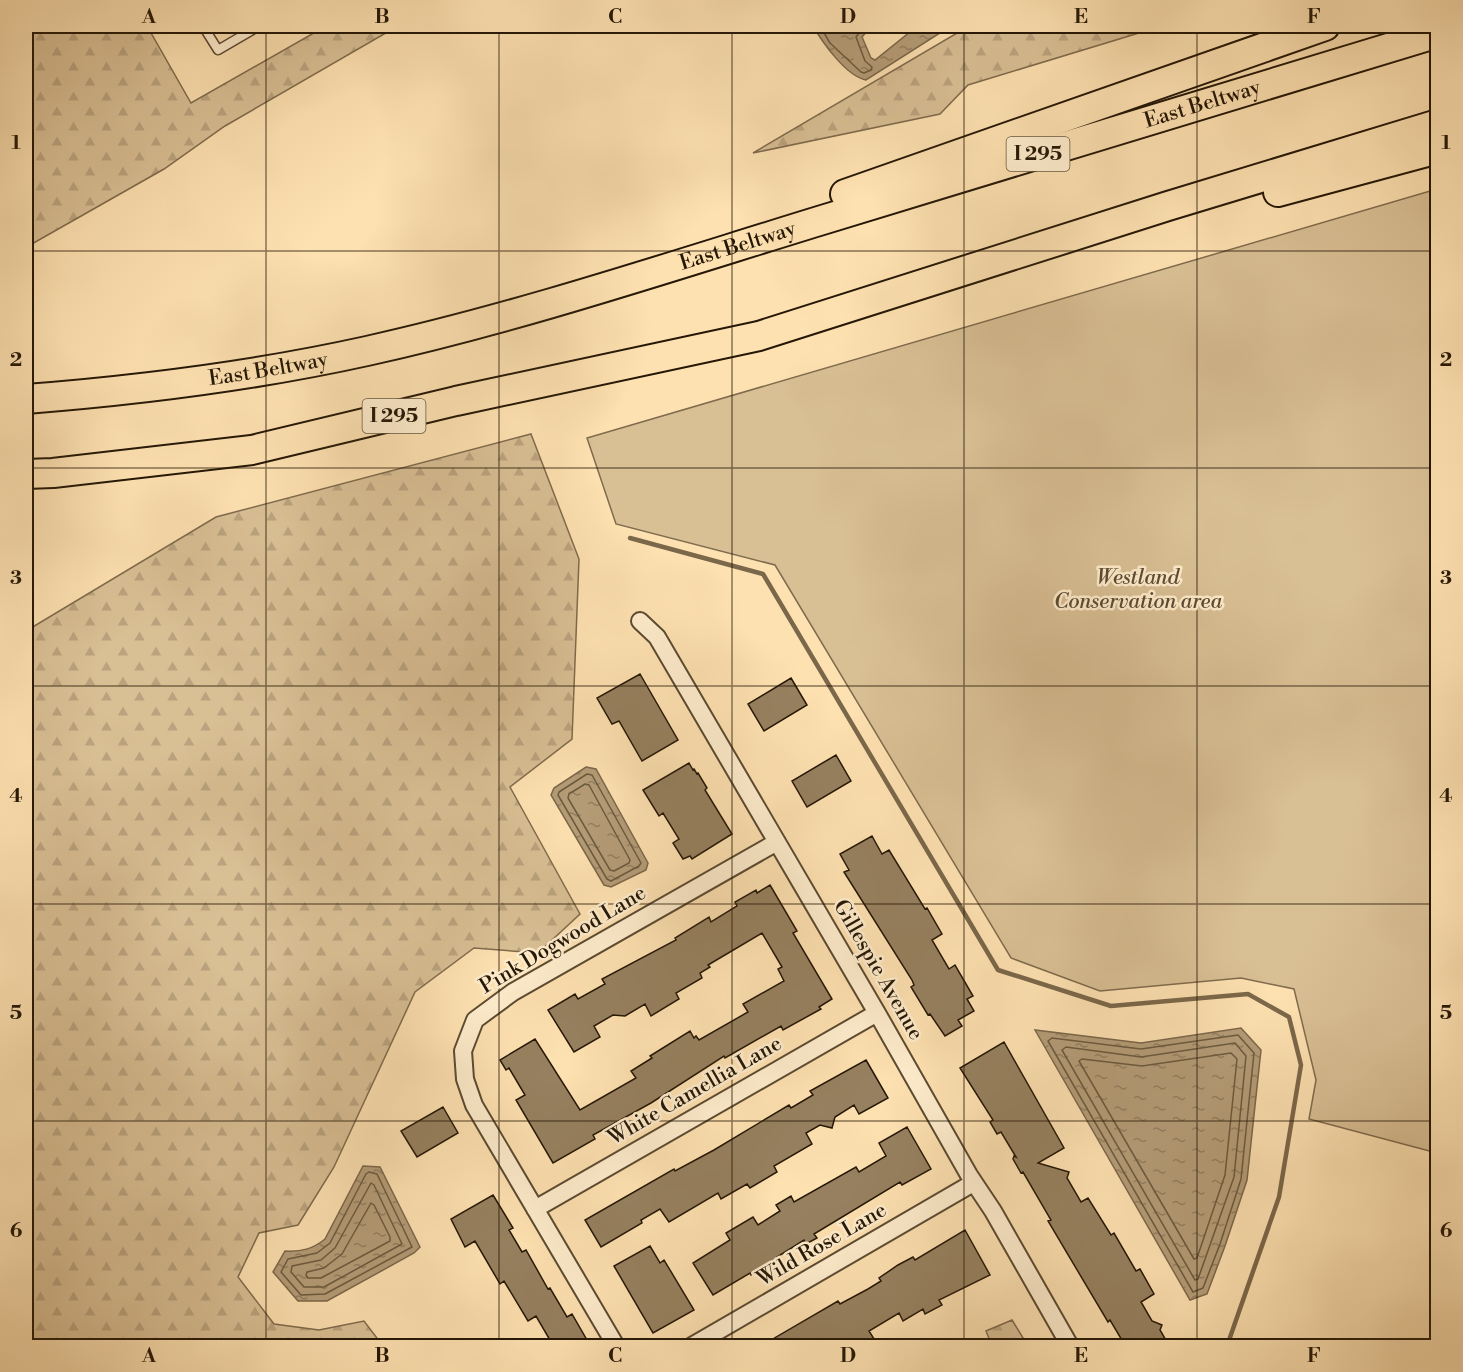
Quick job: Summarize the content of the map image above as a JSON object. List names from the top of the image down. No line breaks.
{"streets":{"highway":["East Beltway","I 295"],"street":["Pink Dogwood Lane","Gillespie Avenue","White Camellia Lane","Wild Rose Lane"]},"crossings":[["Pink Dogwood Lane","Gillespie Avenue"],["Pink Dogwood Lane","White Camellia Lane"],["Gillespie Avenue","White Camellia Lane"],["Gillespie Avenue","Wild Rose Lane"]],"parks":["Westland Conservation area"],"grid":{"columns":["A","B","C","D","E","F"],"rows":["1","2","3","4","5","6"]}}
